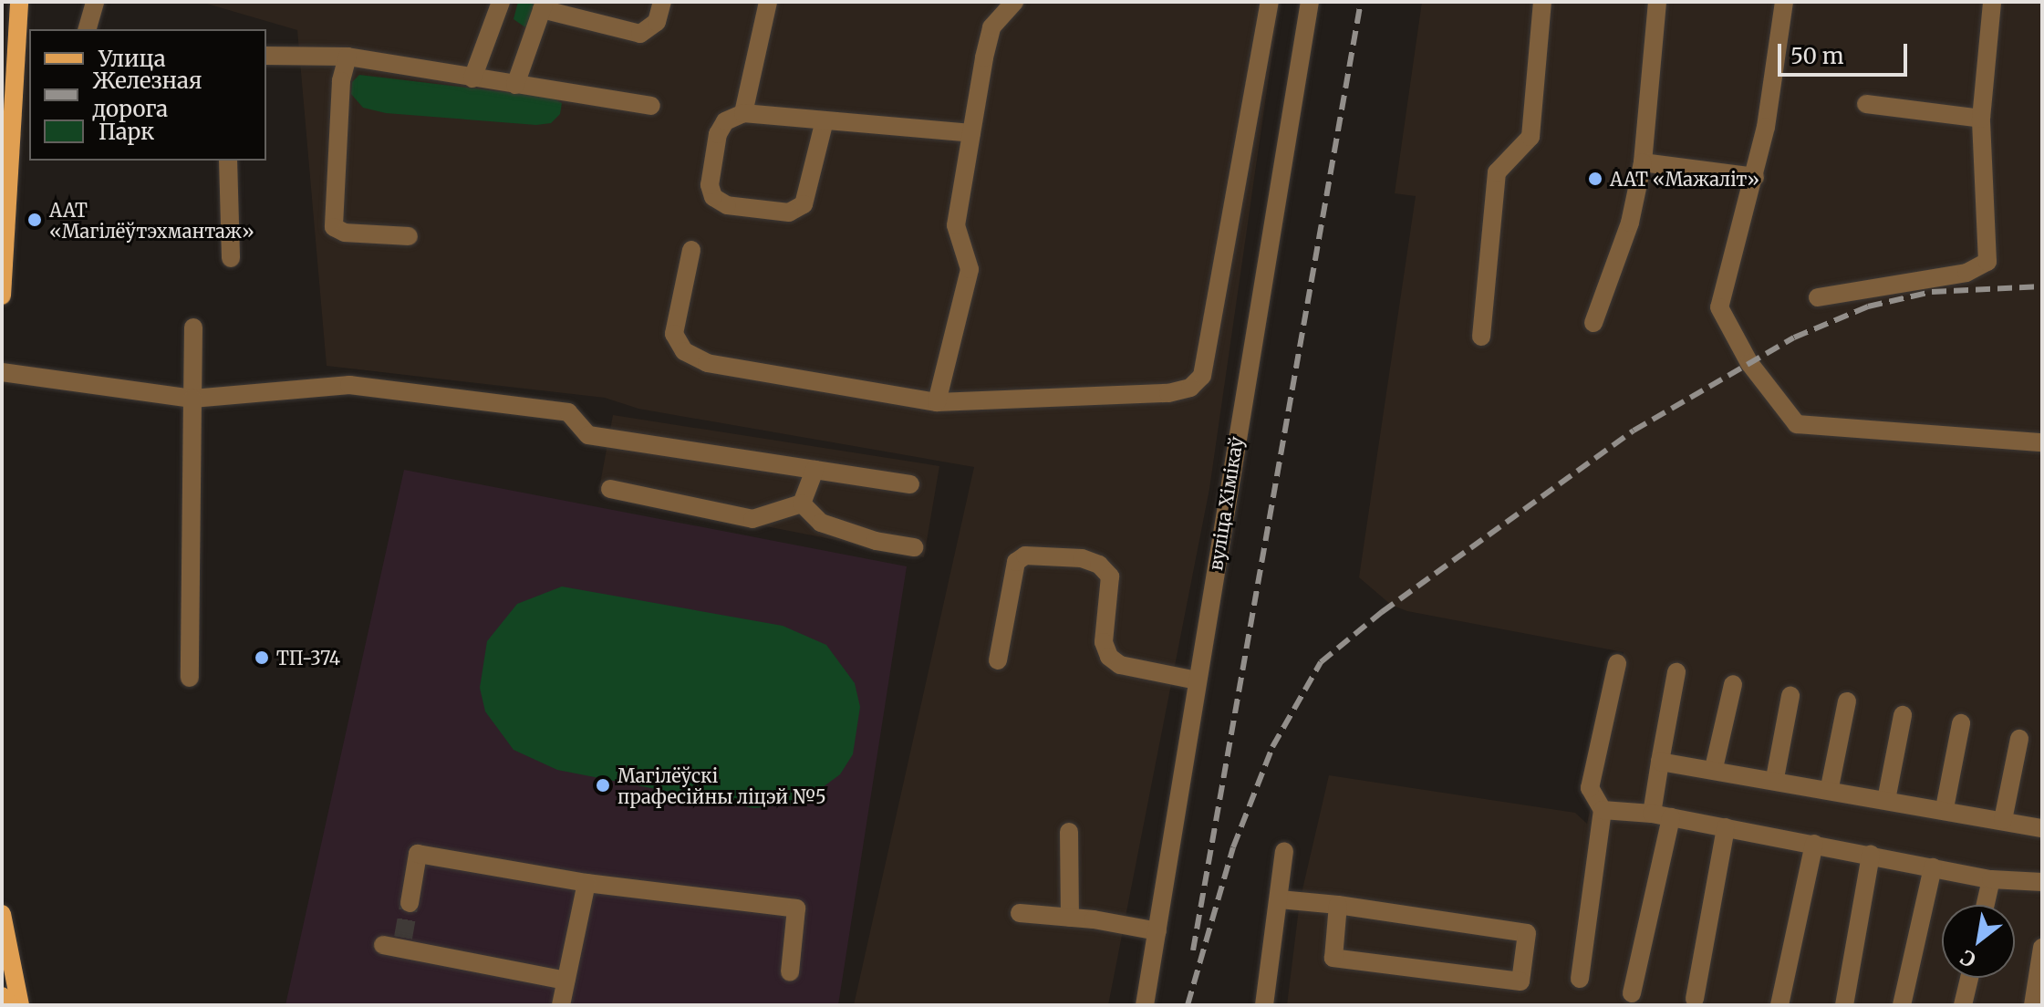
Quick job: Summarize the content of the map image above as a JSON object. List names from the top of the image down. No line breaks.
{"streets":{"street":["вуліца Хімікаў"]},"places":["ААТ «Мажаліт»","ААТ «Магілёўтэхмантаж»","ТП-374","Магілёўскі прафесійны ліцэй №5"],"legend":["Улица","Железная дорога","Парк"],"scale_bar":"50 m","north":"bottom left"}
